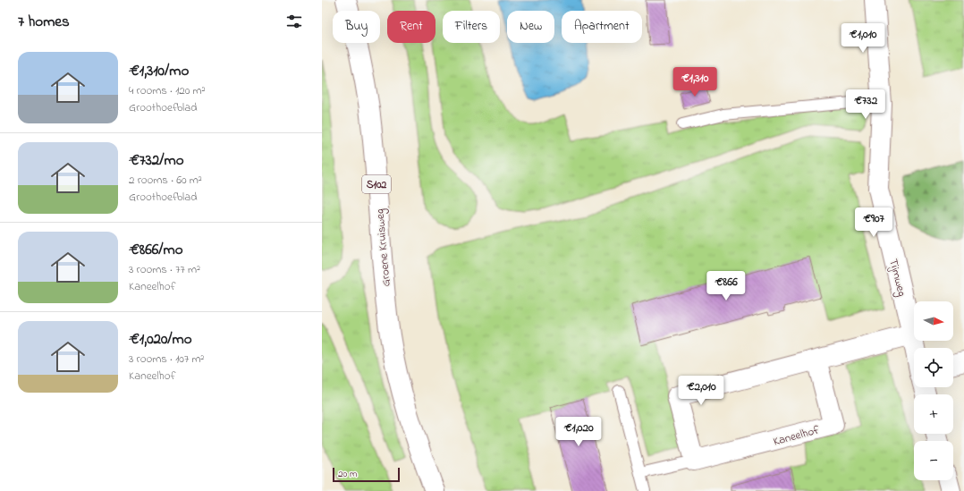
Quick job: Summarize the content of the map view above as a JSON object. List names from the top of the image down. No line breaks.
{"streets":{"street":["S102","Groene Kruisweg","Tijmweg","Kaneelhof"]},"scale_bar":"20 m","north":"right","page":{"heading":"7 homes","chip":["Buy","Rent","Filters","New","Apartment"],"price":["€1,010","€1,310","€732","€907","€866","€2,010","€1,020"],"list":[{"name":"€1,310/mo","note":"4 rooms · 120 m² · Groothoefblad"},{"name":"€732/mo","note":"2 rooms · 60 m² · Groothoefblad"},{"name":"€866/mo","note":"3 rooms · 77 m² · Kaneelhof"},{"name":"€1,020/mo","note":"3 rooms · 107 m² · Kaneelhof"}],"map_buttons":["+","−"],"scale":"20 m"}}
